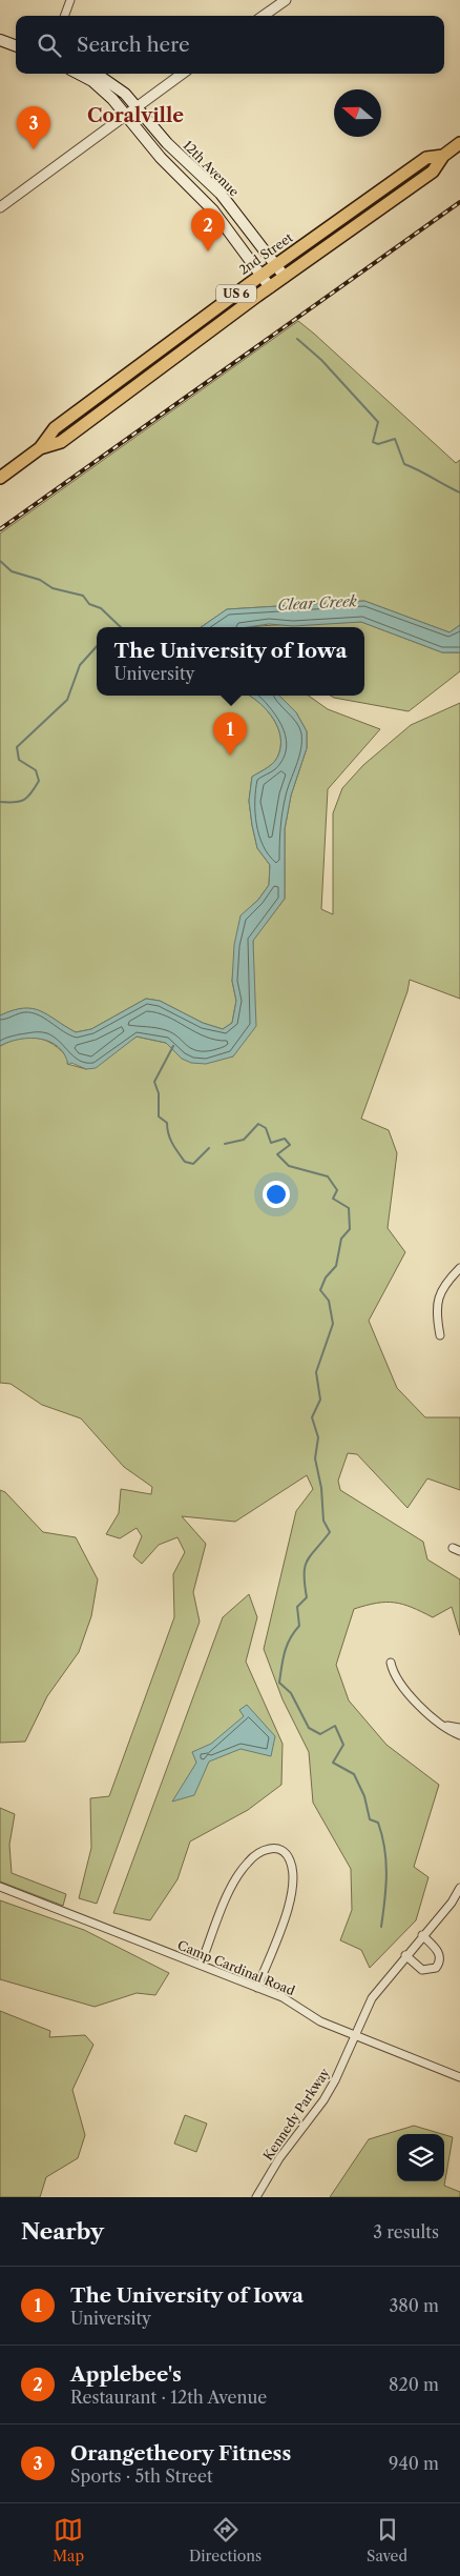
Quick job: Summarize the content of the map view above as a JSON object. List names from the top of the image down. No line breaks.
{"streets":{"main road":["12th Avenue","2nd Street","US 6"],"street":["Camp Cardinal Road","Kennedy Parkway"]},"crossings":[["12th Avenue","2nd Street"],["Camp Cardinal Road","Kennedy Parkway"]],"districts":["Coralville"],"water":["Clear Creek"],"north":"left","page":{"search":"Search here","pins":["3","2","1"],"popup":["The University of Iowa","University"],"heading":["Nearby","3 results"],"list":[{"mark":"1","name":"The University of Iowa","note":"University","value":"380 m"},{"mark":"2","name":"Applebee's","note":"Restaurant · 12th Avenue","value":"820 m"},{"mark":"3","name":"Orangetheory Fitness","note":"Sports · 5th Street","value":"940 m"}],"nav":["Map","Directions","Saved"]}}
